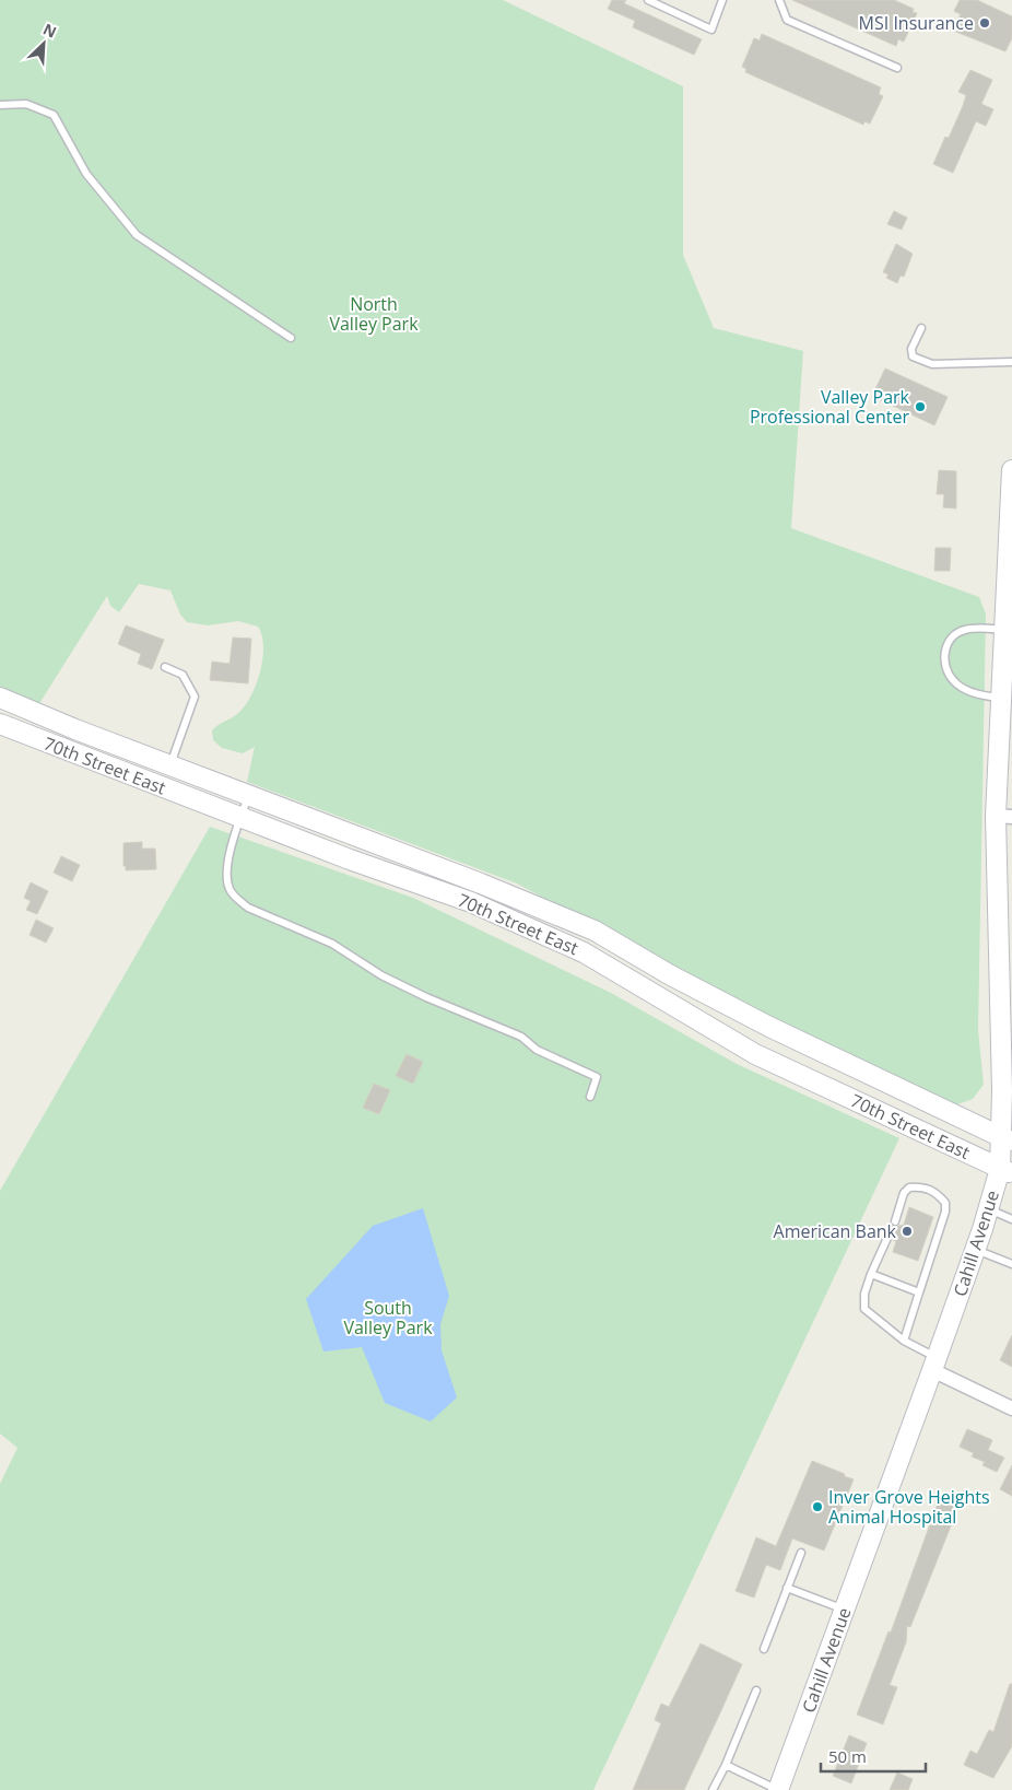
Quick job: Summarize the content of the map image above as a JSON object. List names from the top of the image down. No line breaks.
{"streets":{"main road":["70th Street East","Cahill Avenue"]},"crossings":[["70th Street East","Cahill Avenue"]],"parks":["North Valley Park","South Valley Park"],"places":["MSI Insurance","Valley Park Professional Center","American Bank","Inver Grove Heights Animal Hospital"],"scale_bar":"50 m","north":"top right"}
